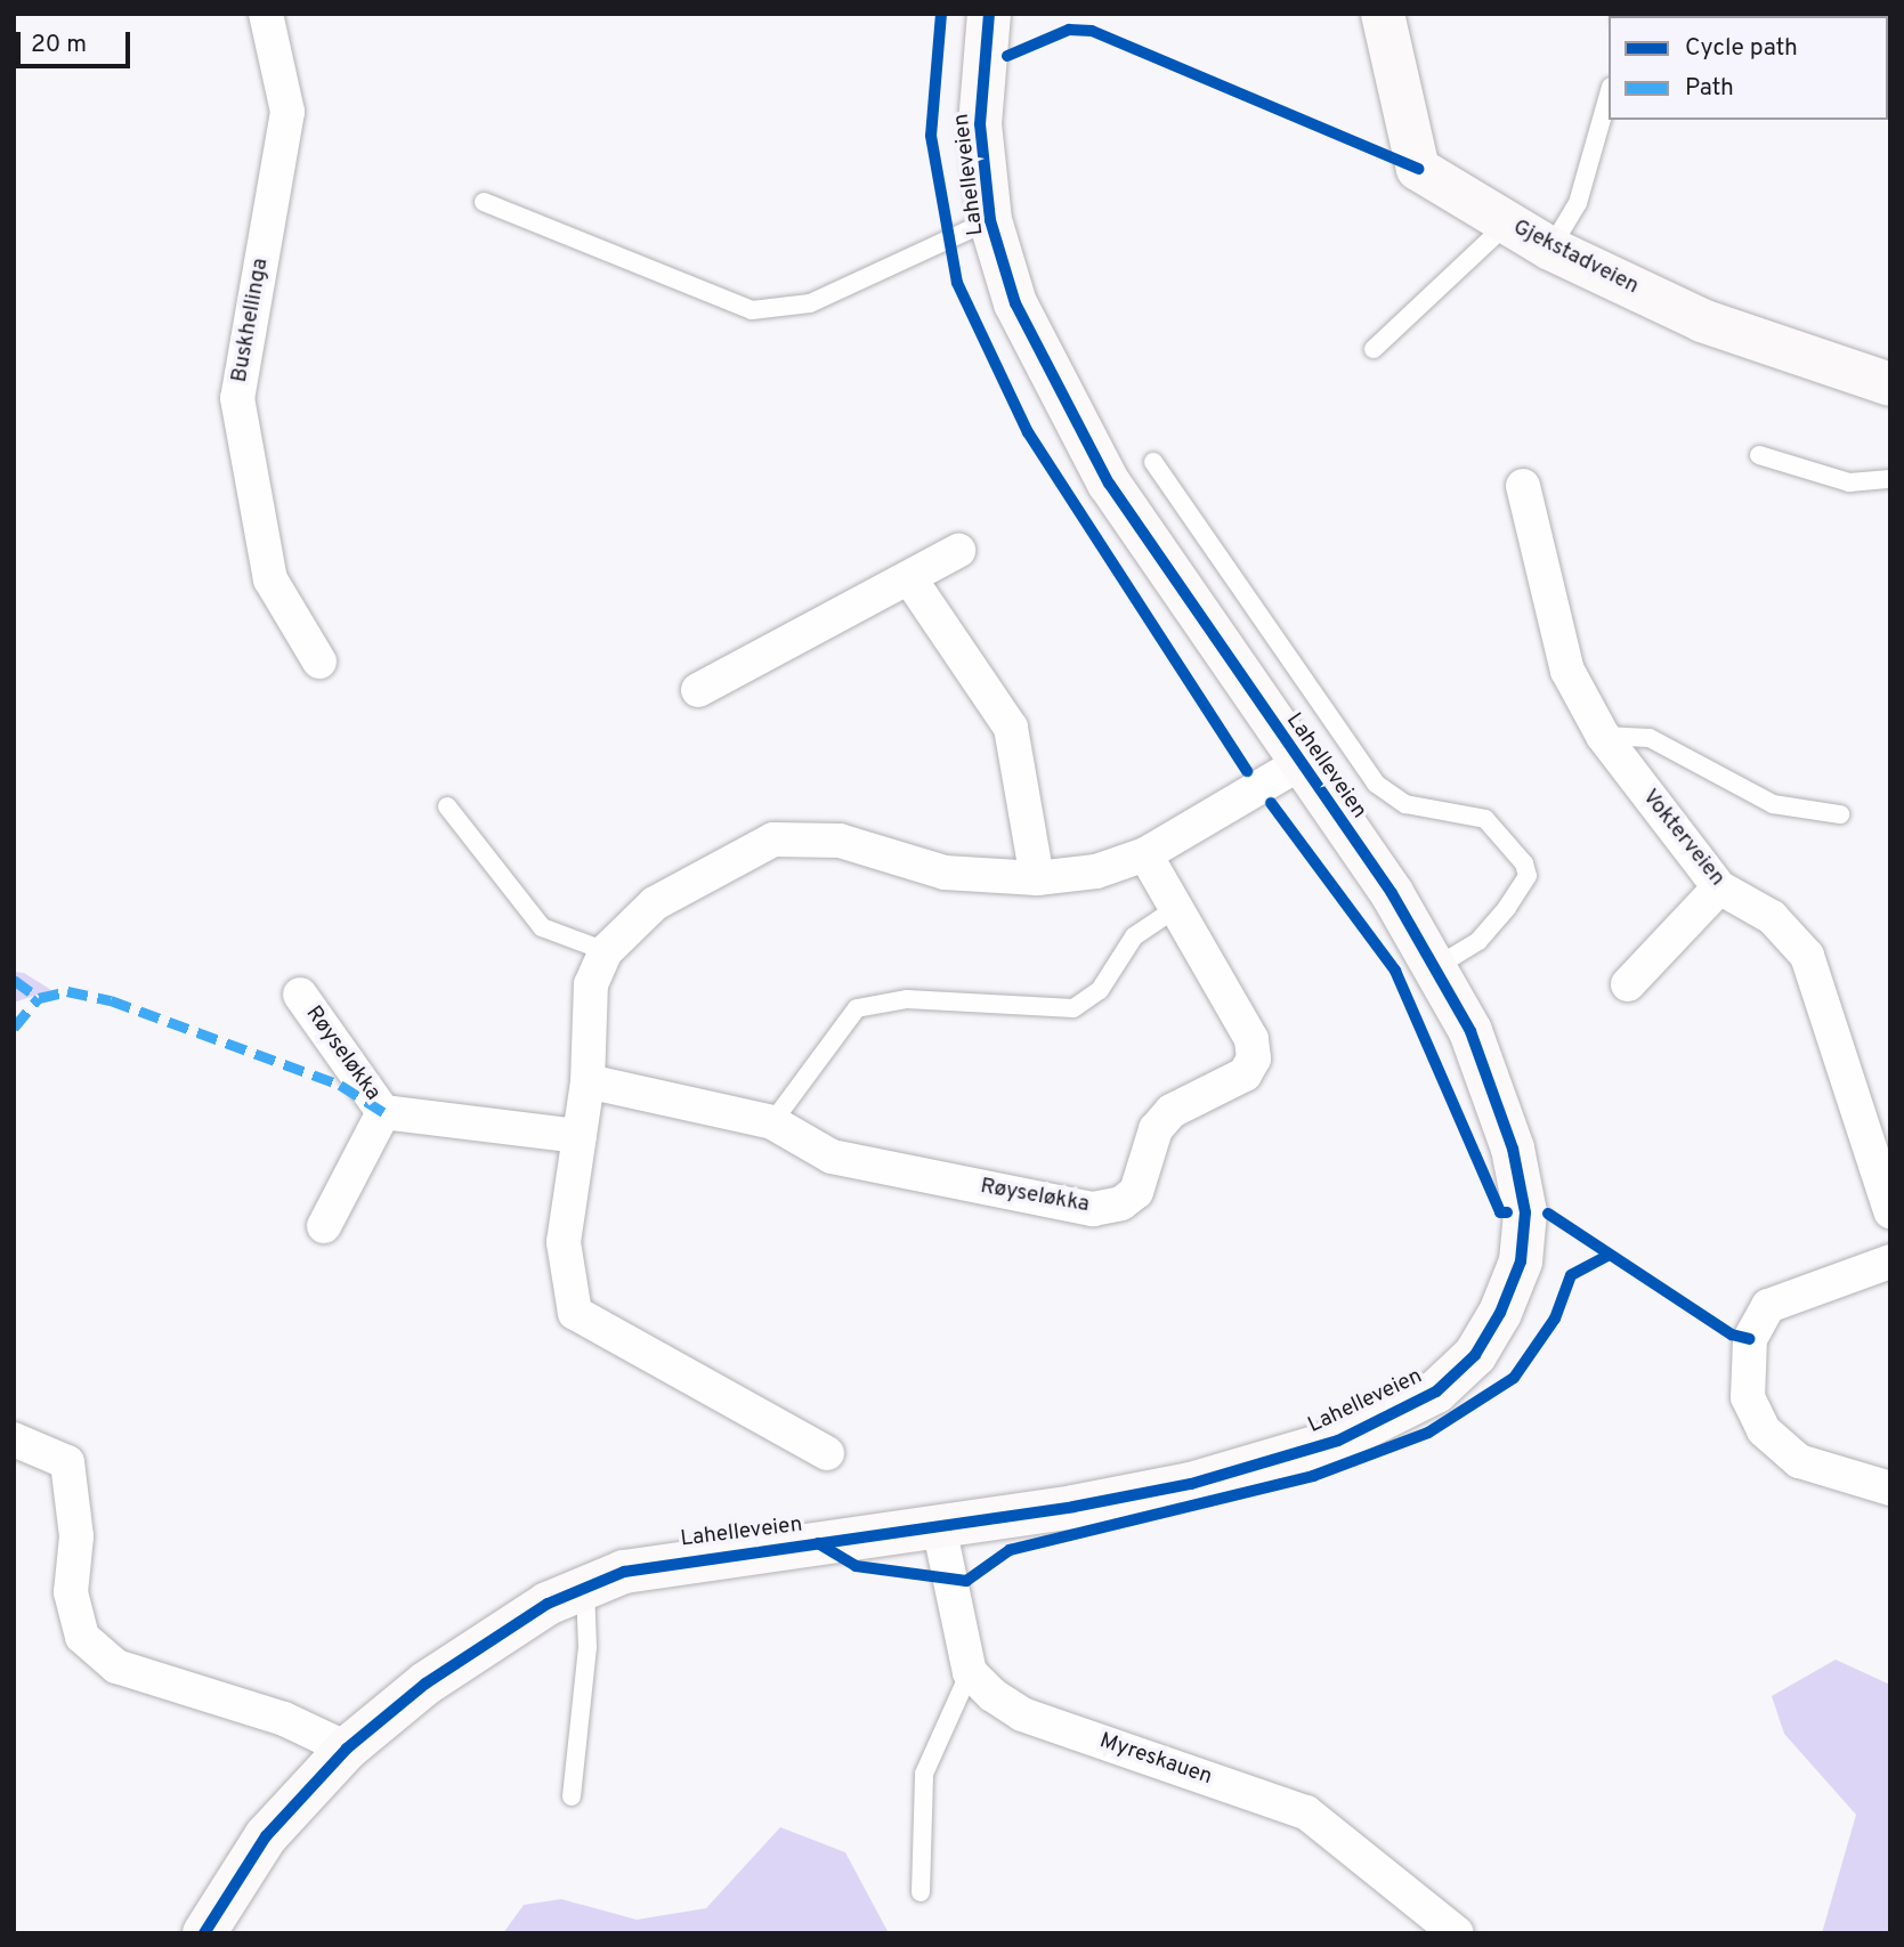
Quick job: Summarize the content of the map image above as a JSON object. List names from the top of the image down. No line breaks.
{"streets":{"street":["Lahelleveien","Gjekstadveien","Buskhellinga","Vokterveien","Røyseløkka","Myreskauen"]},"legend":["Cycle path","Path"],"scale_bar":"20 m"}
